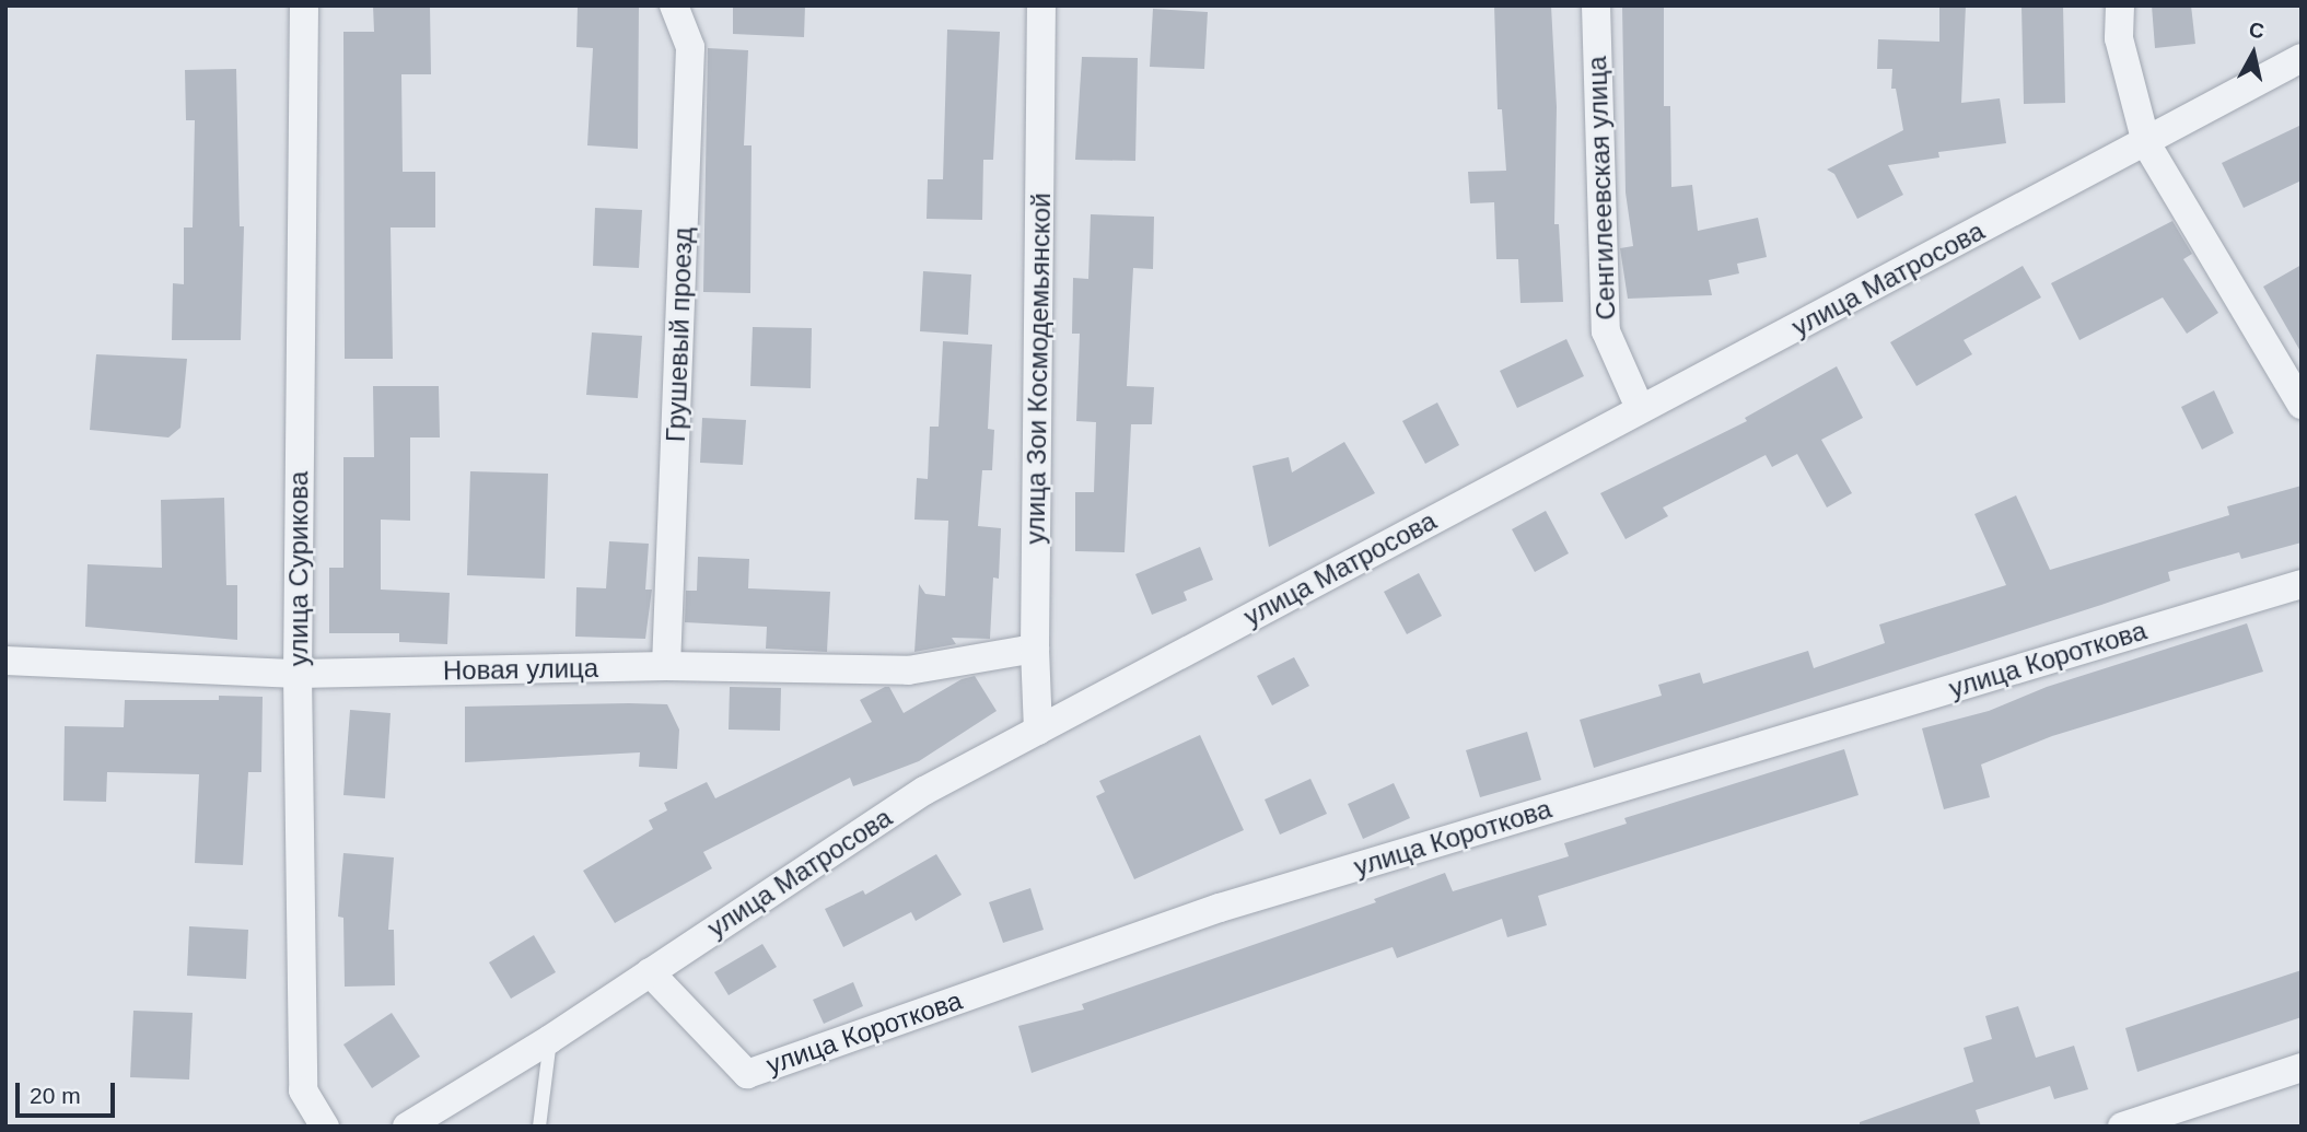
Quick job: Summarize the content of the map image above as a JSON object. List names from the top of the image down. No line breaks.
{"streets":{"street":["Сенгилеевская улица","улица Матросова","Грушевый проезд","улица Зои Космодемьянской","улица Сурикова","улица Короткова","Новая улица"]},"crossings":[["Сенгилеевская улица","улица Матросова"],["улица Матросова","улица Зои Космодемьянской"],["улица Матросова","улица Короткова"],["Грушевый проезд","Новая улица"],["улица Зои Космодемьянской","Новая улица"],["улица Сурикова","Новая улица"]],"scale_bar":"20 m","north":"top"}
